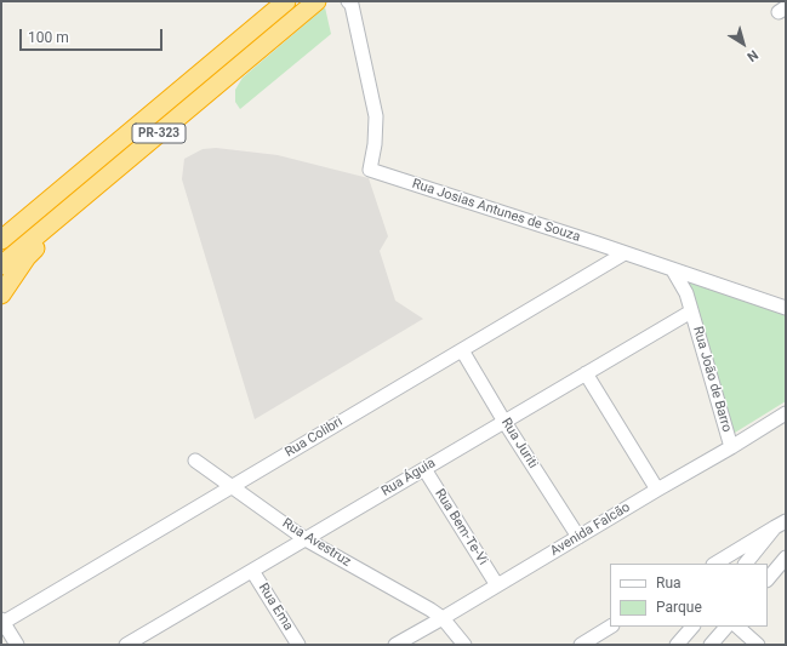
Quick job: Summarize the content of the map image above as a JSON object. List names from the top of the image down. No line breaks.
{"streets":{"highway":["PR-323"],"street":["Rua Josias Antunes de Souza","Rua João de Barro","Rua Colibri","Rua Juriti","Rua Águia","Rua Bem-Te-Vi","Avenida Falcão","Rua Avestruz","Rua Ema"]},"crossings":[["Rua Josias Antunes de Souza","Rua João de Barro"],["Rua Josias Antunes de Souza","Rua Colibri"],["Rua João de Barro","Rua Águia"],["Rua João de Barro","Avenida Falcão"],["Rua Colibri","Rua Juriti"],["Rua Colibri","Rua Avestruz"],["Rua Juriti","Rua Águia"],["Rua Juriti","Avenida Falcão"],["Rua Águia","Rua Bem-Te-Vi"],["Rua Águia","Rua Avestruz"],["Rua Águia","Rua Ema"],["Rua Bem-Te-Vi","Avenida Falcão"],["Avenida Falcão","Rua Avestruz"]],"legend":["Rua","Parque"],"scale_bar":"100 m","north":"bottom right"}
